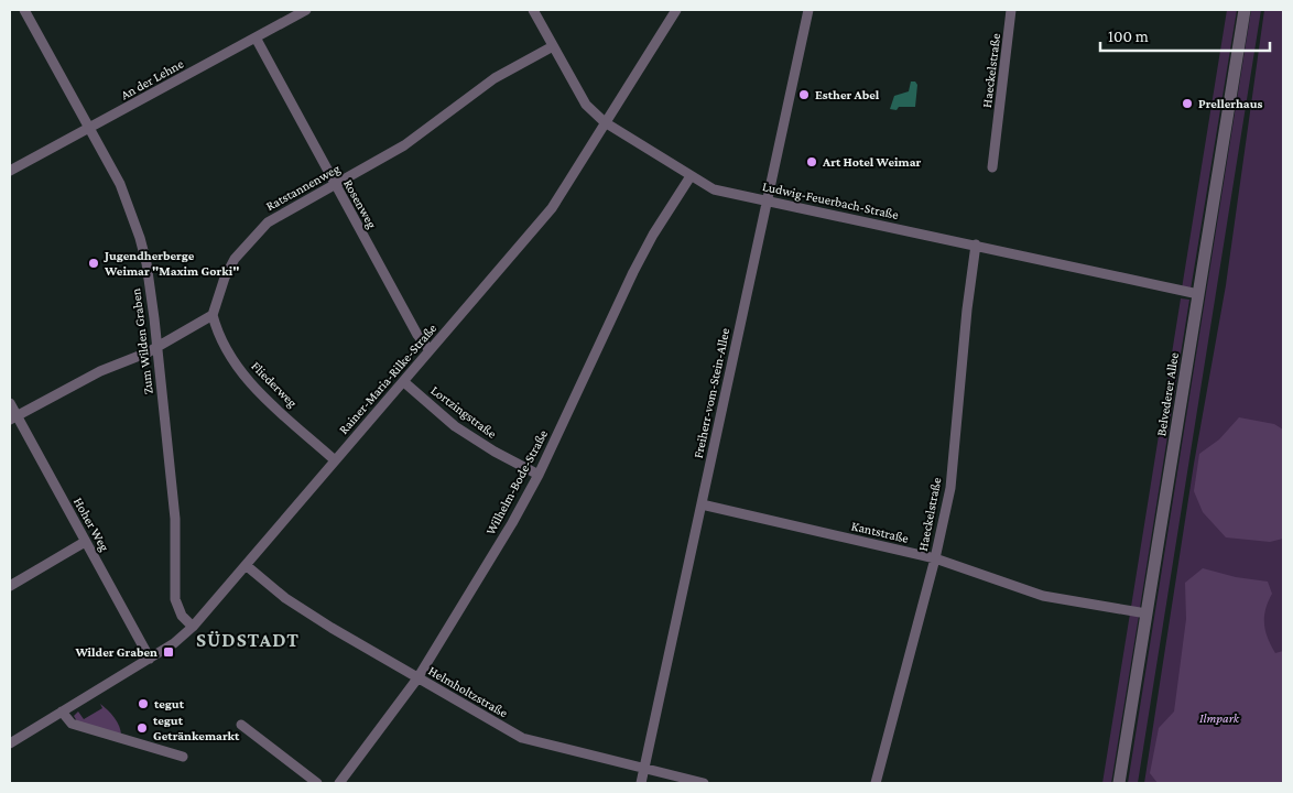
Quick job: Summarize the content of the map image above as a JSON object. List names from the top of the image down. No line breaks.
{"streets":{"street":["Haeckelstraße","An der Lehne","Ratstannenweg","Ludwig-Feuerbach-Straße","Rosenweg","Zum Wilden Graben","Rainer-Maria-Rilke-Straße","Fliederweg","Freiherr-vom-Stein-Allee","Belvederer Allee","Lortzingstraße","Wilhelm-Bode-Straße","Hoher Weg","Kantstraße","Helmholtzstraße"]},"crossings":[["Haeckelstraße","Ludwig-Feuerbach-Straße"],["Haeckelstraße","Kantstraße"],["An der Lehne","Rosenweg"],["An der Lehne","Zum Wilden Graben"],["Ratstannenweg","Ludwig-Feuerbach-Straße"],["Ratstannenweg","Rosenweg"],["Ratstannenweg","Fliederweg"],["Ludwig-Feuerbach-Straße","Rainer-Maria-Rilke-Straße"],["Ludwig-Feuerbach-Straße","Freiherr-vom-Stein-Allee"],["Ludwig-Feuerbach-Straße","Belvederer Allee"],["Ludwig-Feuerbach-Straße","Wilhelm-Bode-Straße"],["Rosenweg","Rainer-Maria-Rilke-Straße"],["Zum Wilden Graben","Rainer-Maria-Rilke-Straße"],["Rainer-Maria-Rilke-Straße","Fliederweg"],["Rainer-Maria-Rilke-Straße","Lortzingstraße"],["Rainer-Maria-Rilke-Straße","Hoher Weg"],["Rainer-Maria-Rilke-Straße","Helmholtzstraße"],["Freiherr-vom-Stein-Allee","Kantstraße"],["Freiherr-vom-Stein-Allee","Helmholtzstraße"],["Belvederer Allee","Kantstraße"],["Lortzingstraße","Wilhelm-Bode-Straße"],["Wilhelm-Bode-Straße","Helmholtzstraße"]],"districts":["SÜDSTADT"],"parks":["Ilmpark"],"places":{"other":["Esther Abel","Prellerhaus","Art Hotel Weimar","Jugendherberge Weimar \"Maxim Gorki\"","tegut","tegut Getränkemarkt"],"transit":["Wilder Graben"]},"scale_bar":"100 m"}
